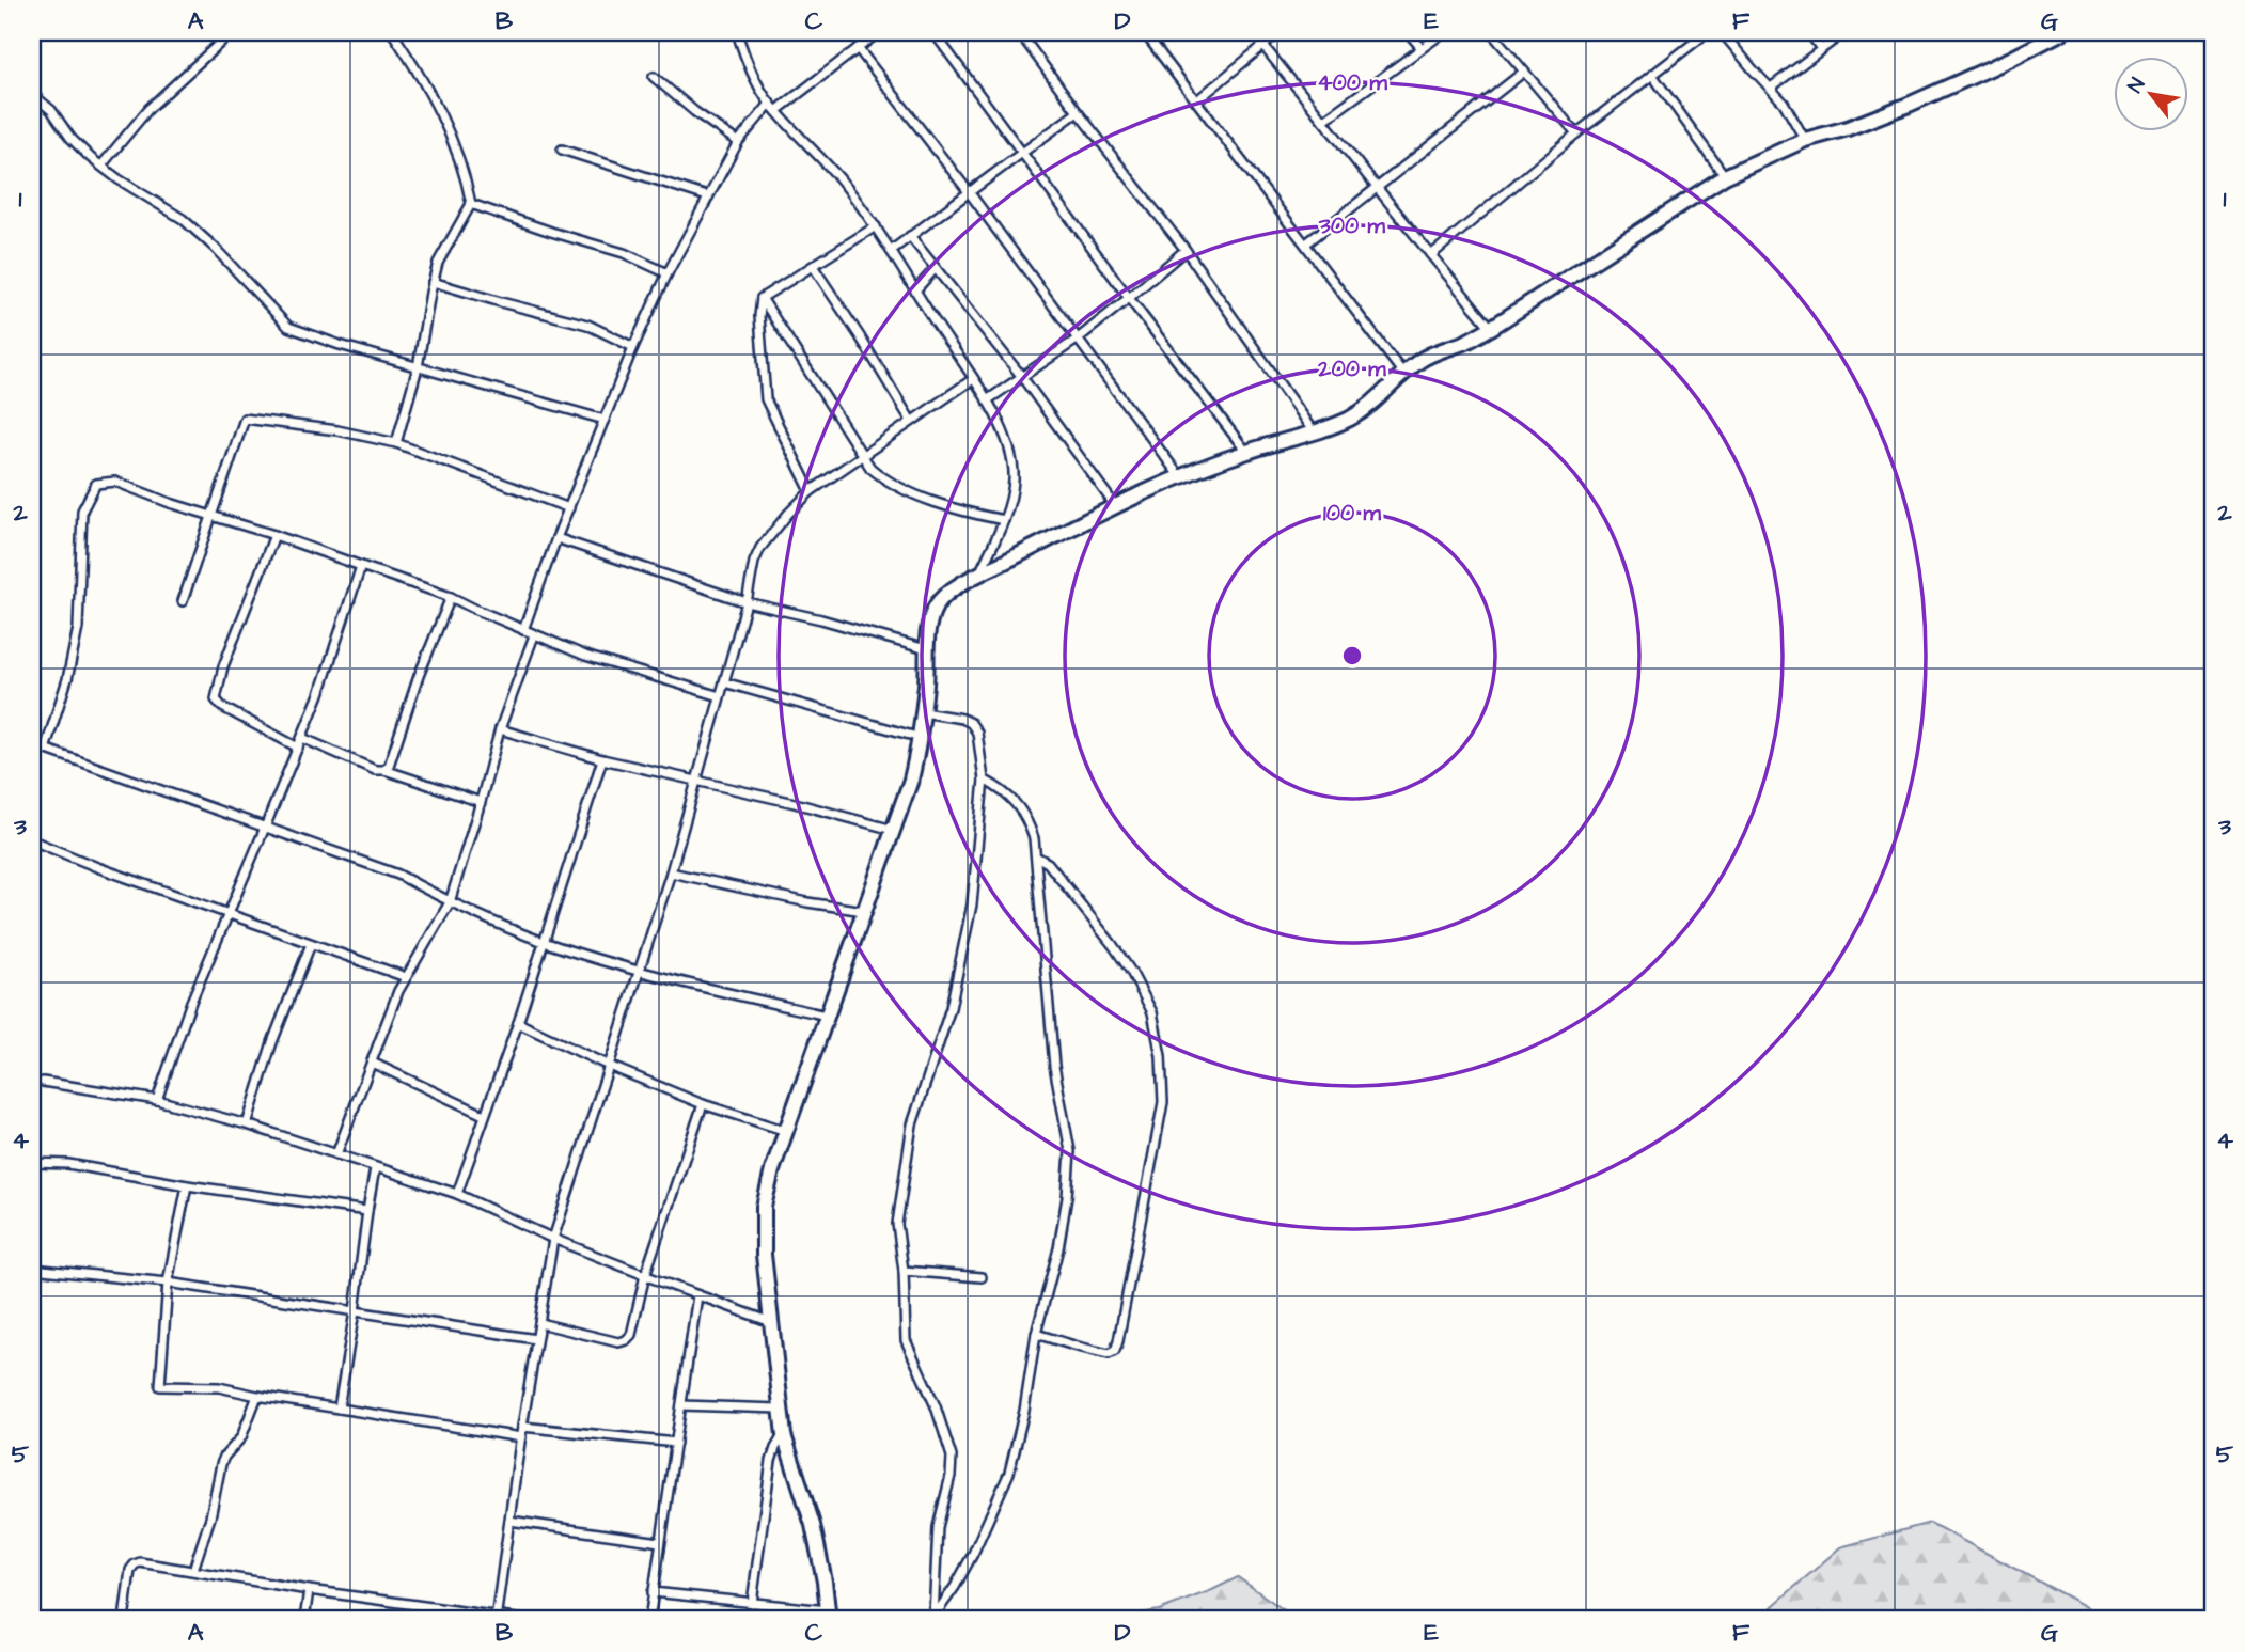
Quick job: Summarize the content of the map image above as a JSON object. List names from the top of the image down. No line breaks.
{"north":"top left","grid":{"columns":["A","B","C","D","E","F","G"],"rows":["1","2","3","4","5"]},"rings":["400 m","300 m","200 m","100 m"]}
